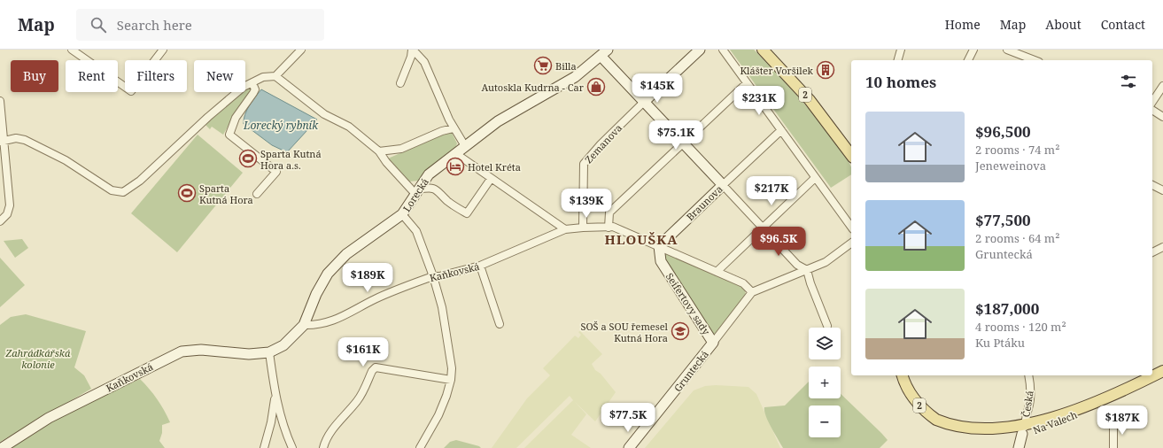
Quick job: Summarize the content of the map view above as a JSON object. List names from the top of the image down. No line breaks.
{"streets":{"main road":["2","Na Valech"],"street":["Zemanova","Lorecká","Braunova","Kaňkovská","Seifertovy sady","Gruntecká","Česká"]},"crossings":[["2","Česká"],["2","Na Valech"],["Zemanova","Kaňkovská"],["Lorecká","Kaňkovská"],["Braunova","Kaňkovská"],["Braunova","Seifertovy sady"],["Kaňkovská","Seifertovy sady"],["Seifertovy sady","Gruntecká"],["Česká","Na Valech"]],"districts":["HLOUŠKA"],"water":["Lorecký rybník"],"parks":["Zahrádkářská kolonie"],"places":{"supermarket":["Billa"],"building":["Klášter Voršilek"],"shop":["Autoskla Kudrna - Car"],"sports":["Sparta Kutná Hora a.s.","Sparta Kutná Hora"],"hotel":["Hotel Kréta"],"school or university":["SOŠ a SOU řemesel Kutná Hora"]},"page":{"header":"Map","search":"Search here","nav":["Home","Map","About","Contact"],"chip":["Buy","Rent","Filters","New"],"heading":"10 homes","price":["$145K","$231K","$75.1K","$217K","$139K","$96.5K","$189K","$161K","$77.5K","$187K"],"list":[{"name":"$96,500","note":"2 rooms · 74 m² · Jeneweinova"},{"name":"$77,500","note":"2 rooms · 64 m² · Gruntecká"},{"name":"$187,000","note":"4 rooms · 120 m² · Ku Ptáku"}],"map_buttons":["+","−"]}}
